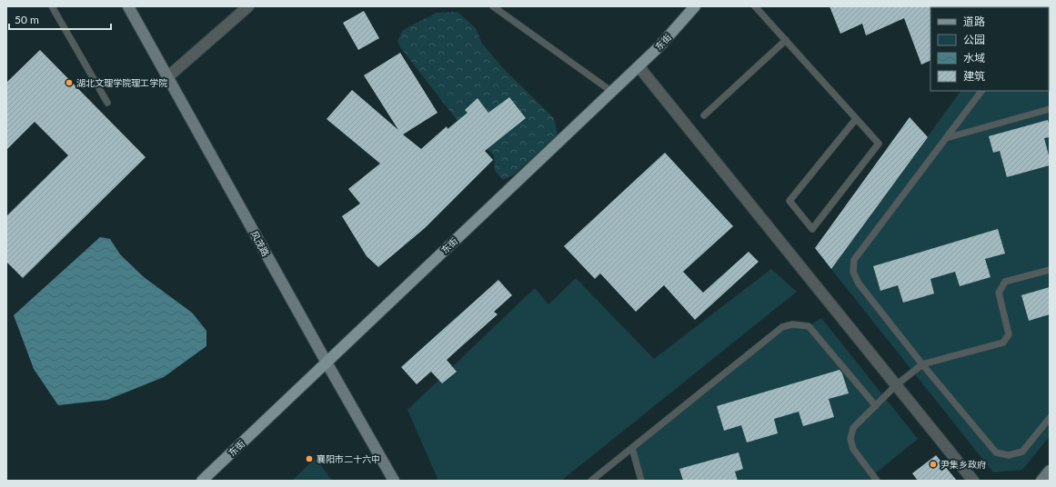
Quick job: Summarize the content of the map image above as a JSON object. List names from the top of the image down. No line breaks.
{"streets":{"main road":["东街"],"street":["风茂路"]},"crossings":[["东街","风茂路"]],"places":["湖北文理学院理工学院","襄阳市二十六中","尹集乡政府"],"legend":["道路","公园","水域","建筑"],"scale_bar":"50 m"}
